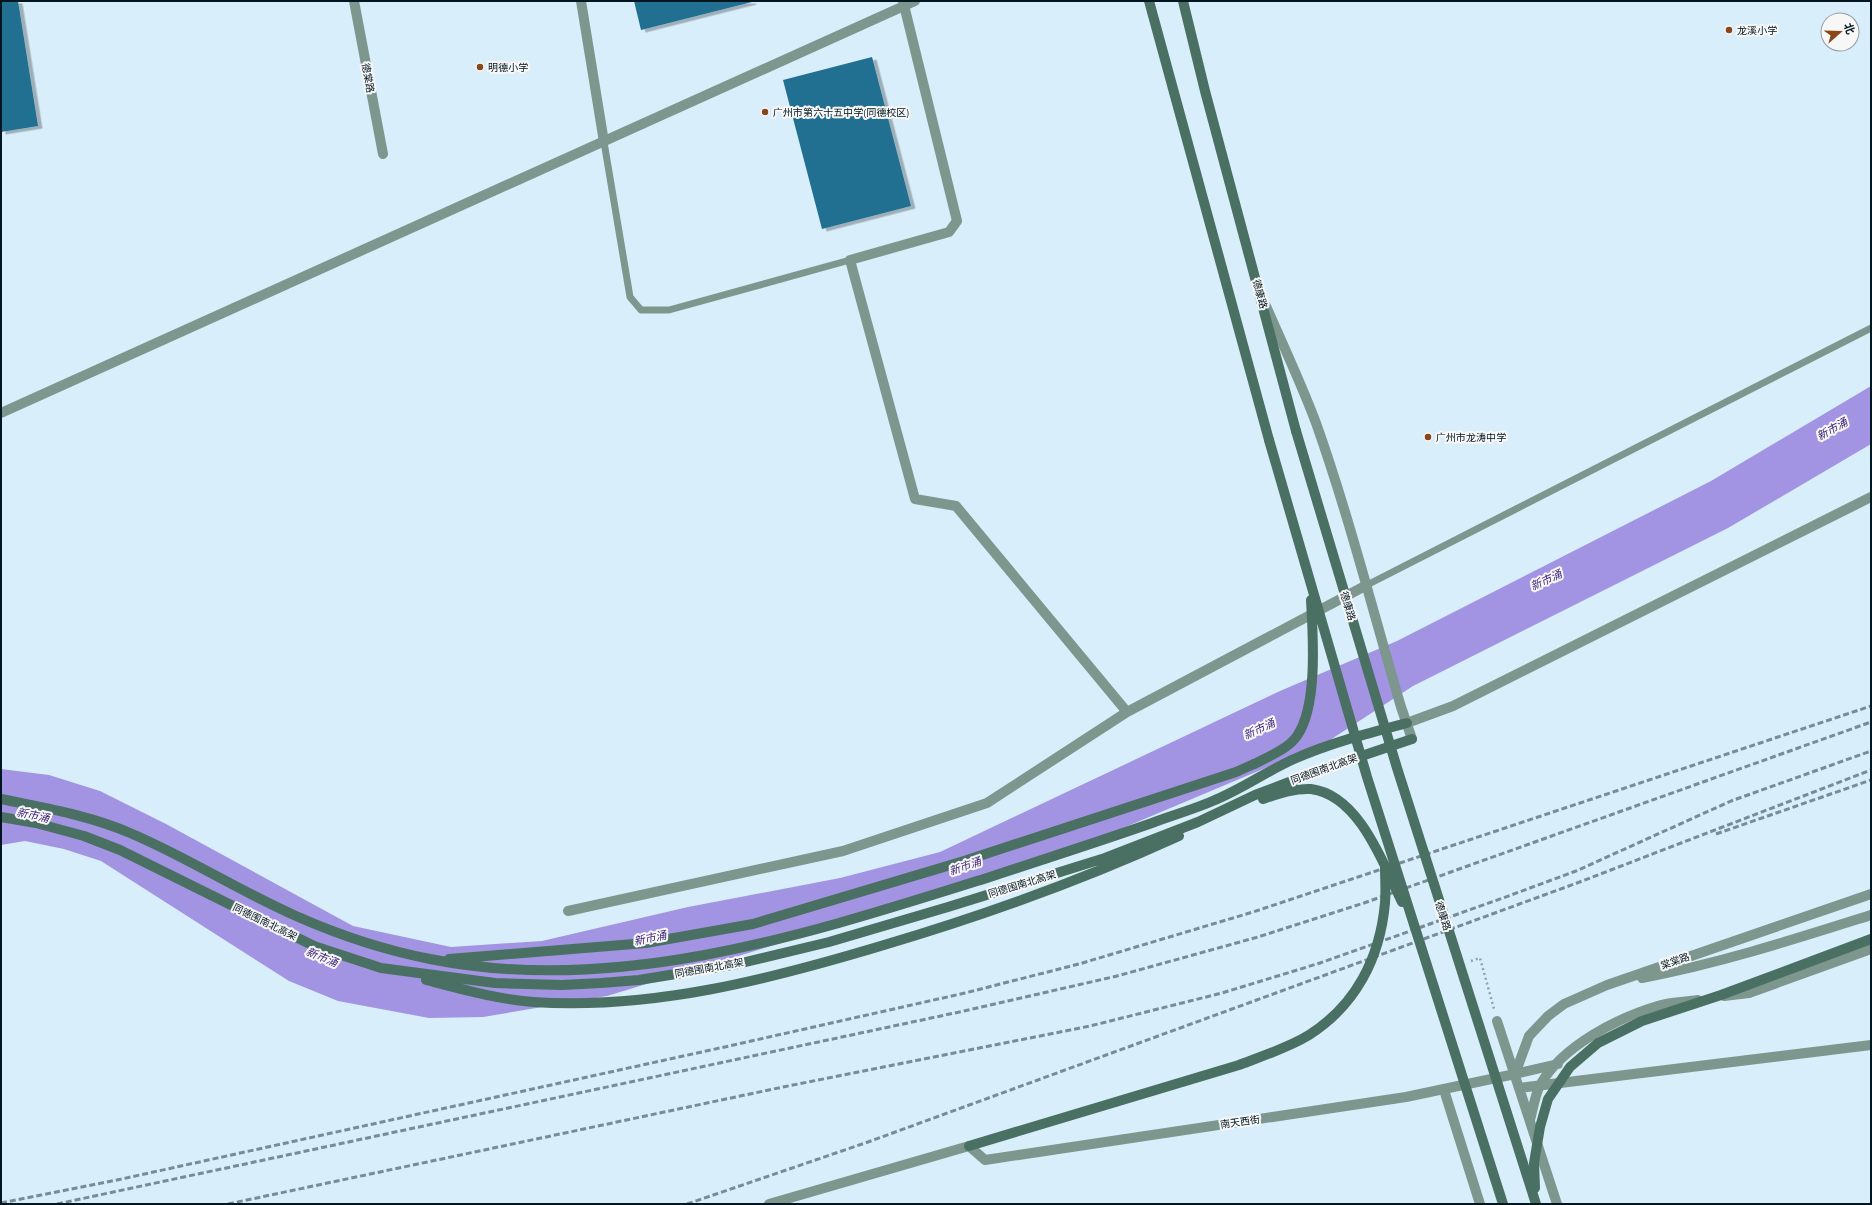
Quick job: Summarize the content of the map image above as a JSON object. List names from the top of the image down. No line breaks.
{"streets":{"main road":["德康路","同德围南北高架"],"street":["德棠路","棠棠路","南天西街"]},"crossings":[["棠棠路","南天西街"]],"water":["新市涌"],"places":["龙溪小学","明德小学","广州市第六十五中学(同德校区)","广州市龙涛中学"],"north":"right"}
